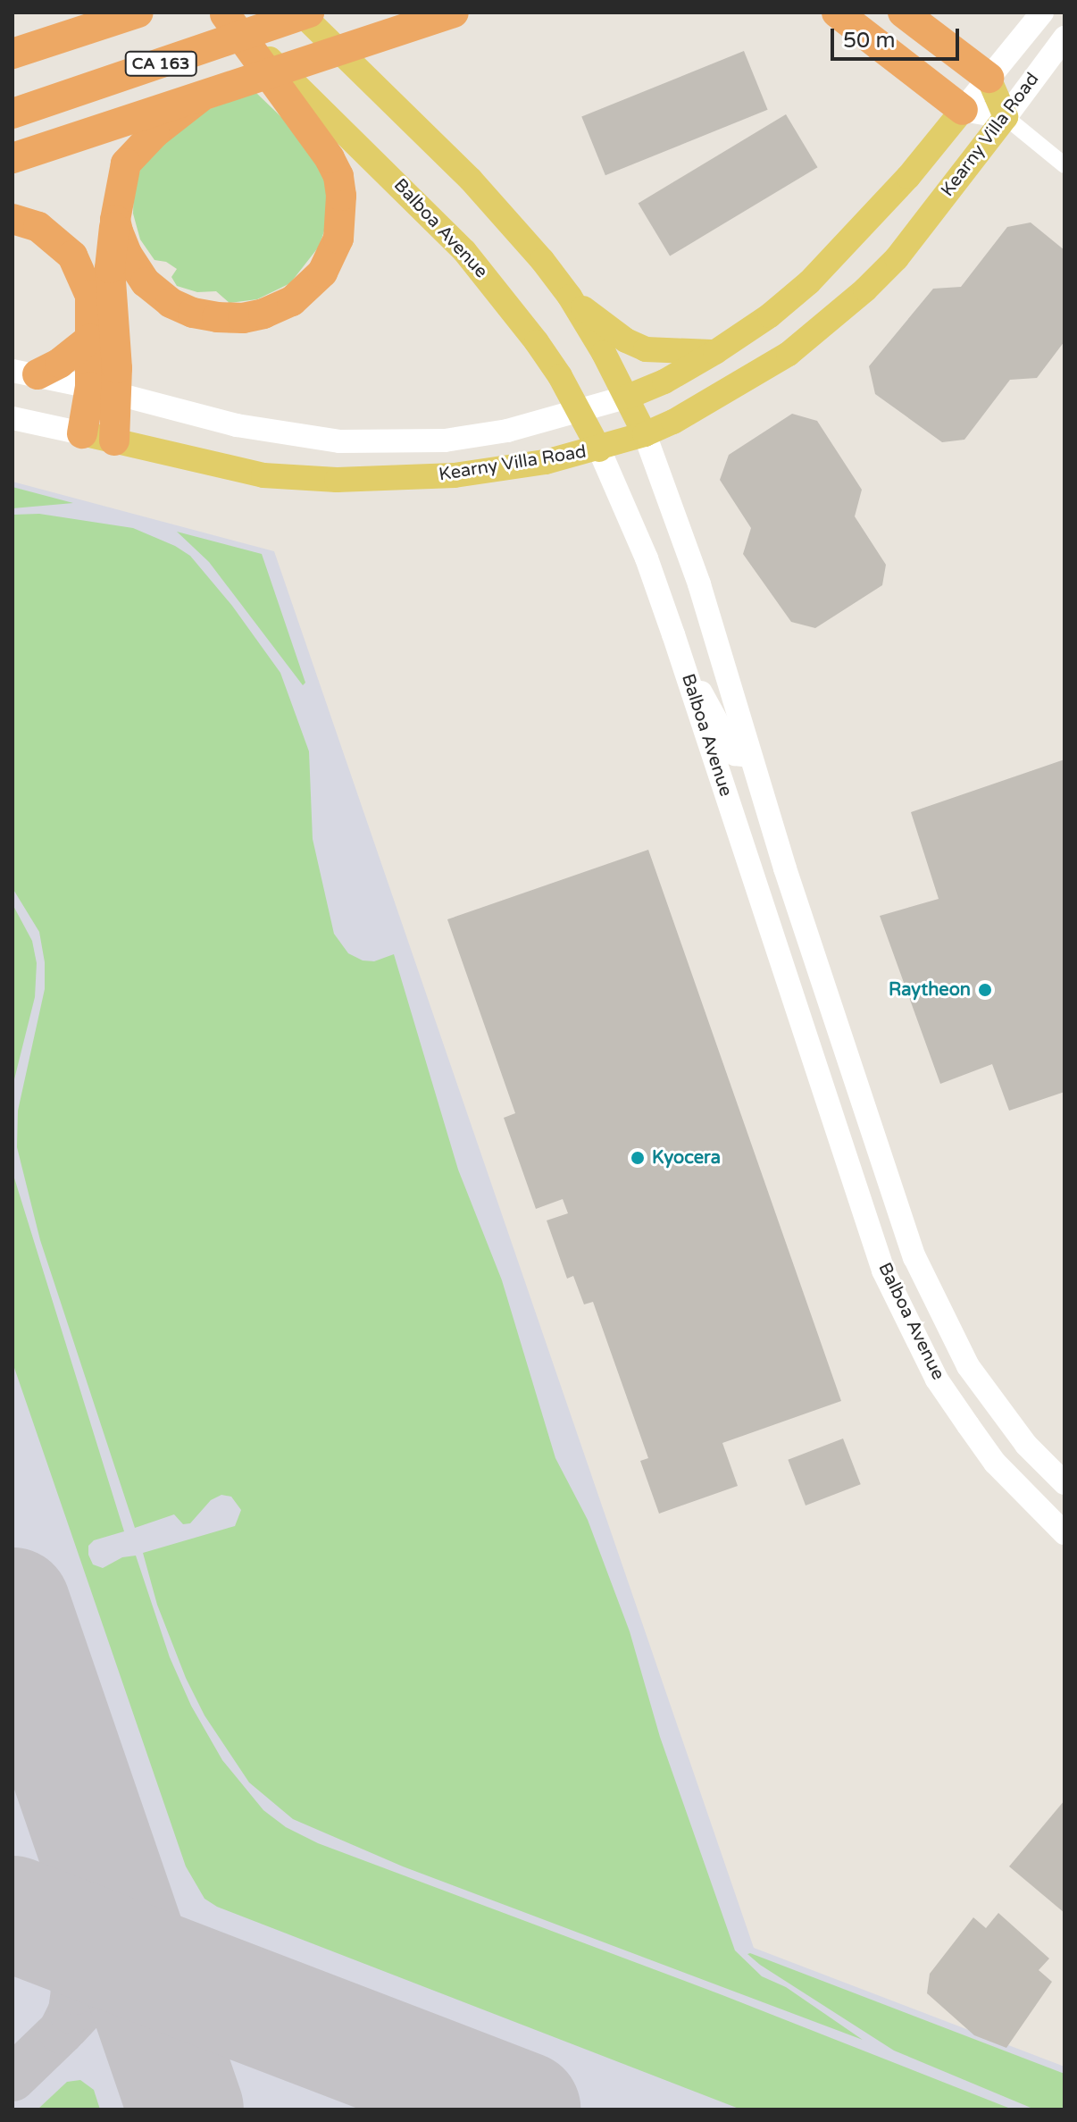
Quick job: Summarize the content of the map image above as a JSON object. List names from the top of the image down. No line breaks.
{"streets":{"highway":["CA 163"],"main road":["Kearny Villa Road","Balboa Avenue"]},"crossings":[["Kearny Villa Road","Balboa Avenue"]],"places":["Raytheon","Kyocera"],"scale_bar":"50 m"}
